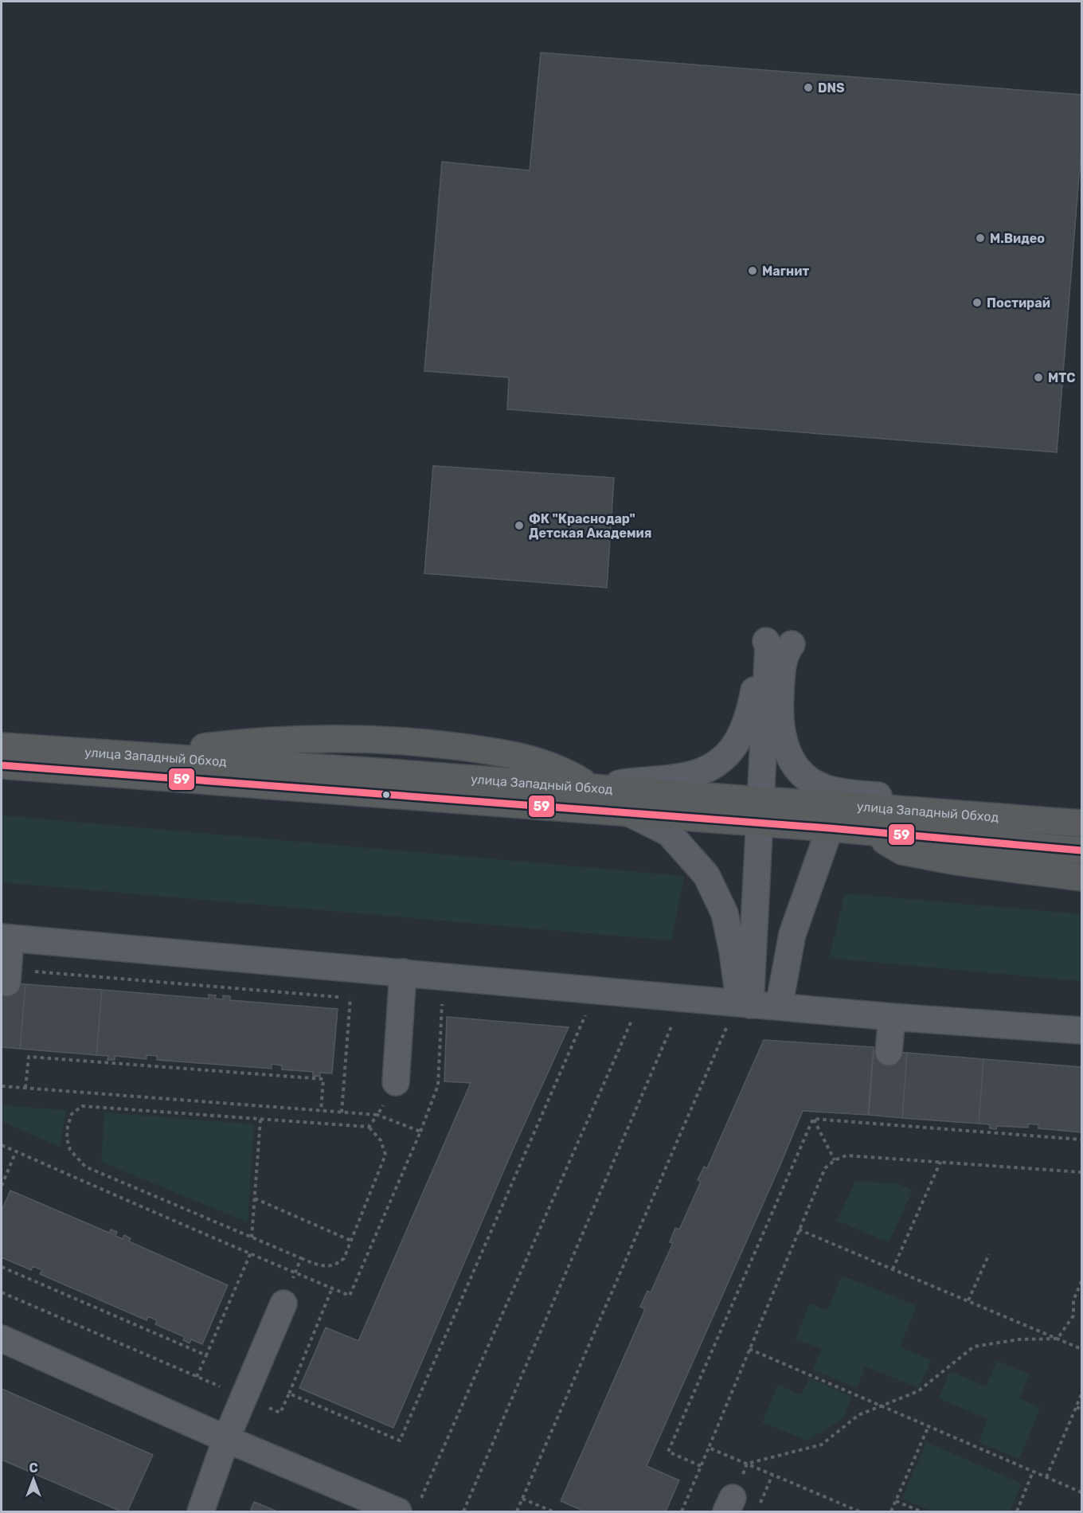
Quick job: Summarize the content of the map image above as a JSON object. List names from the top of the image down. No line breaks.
{"streets":{"highway":["улица Западный Обход"]},"places":["DNS","М.Видео","Магнит","Постирай","МТС","ФК \"Краснодар\" Детская Академия"],"lines":["transit line 59"],"north":"top"}
